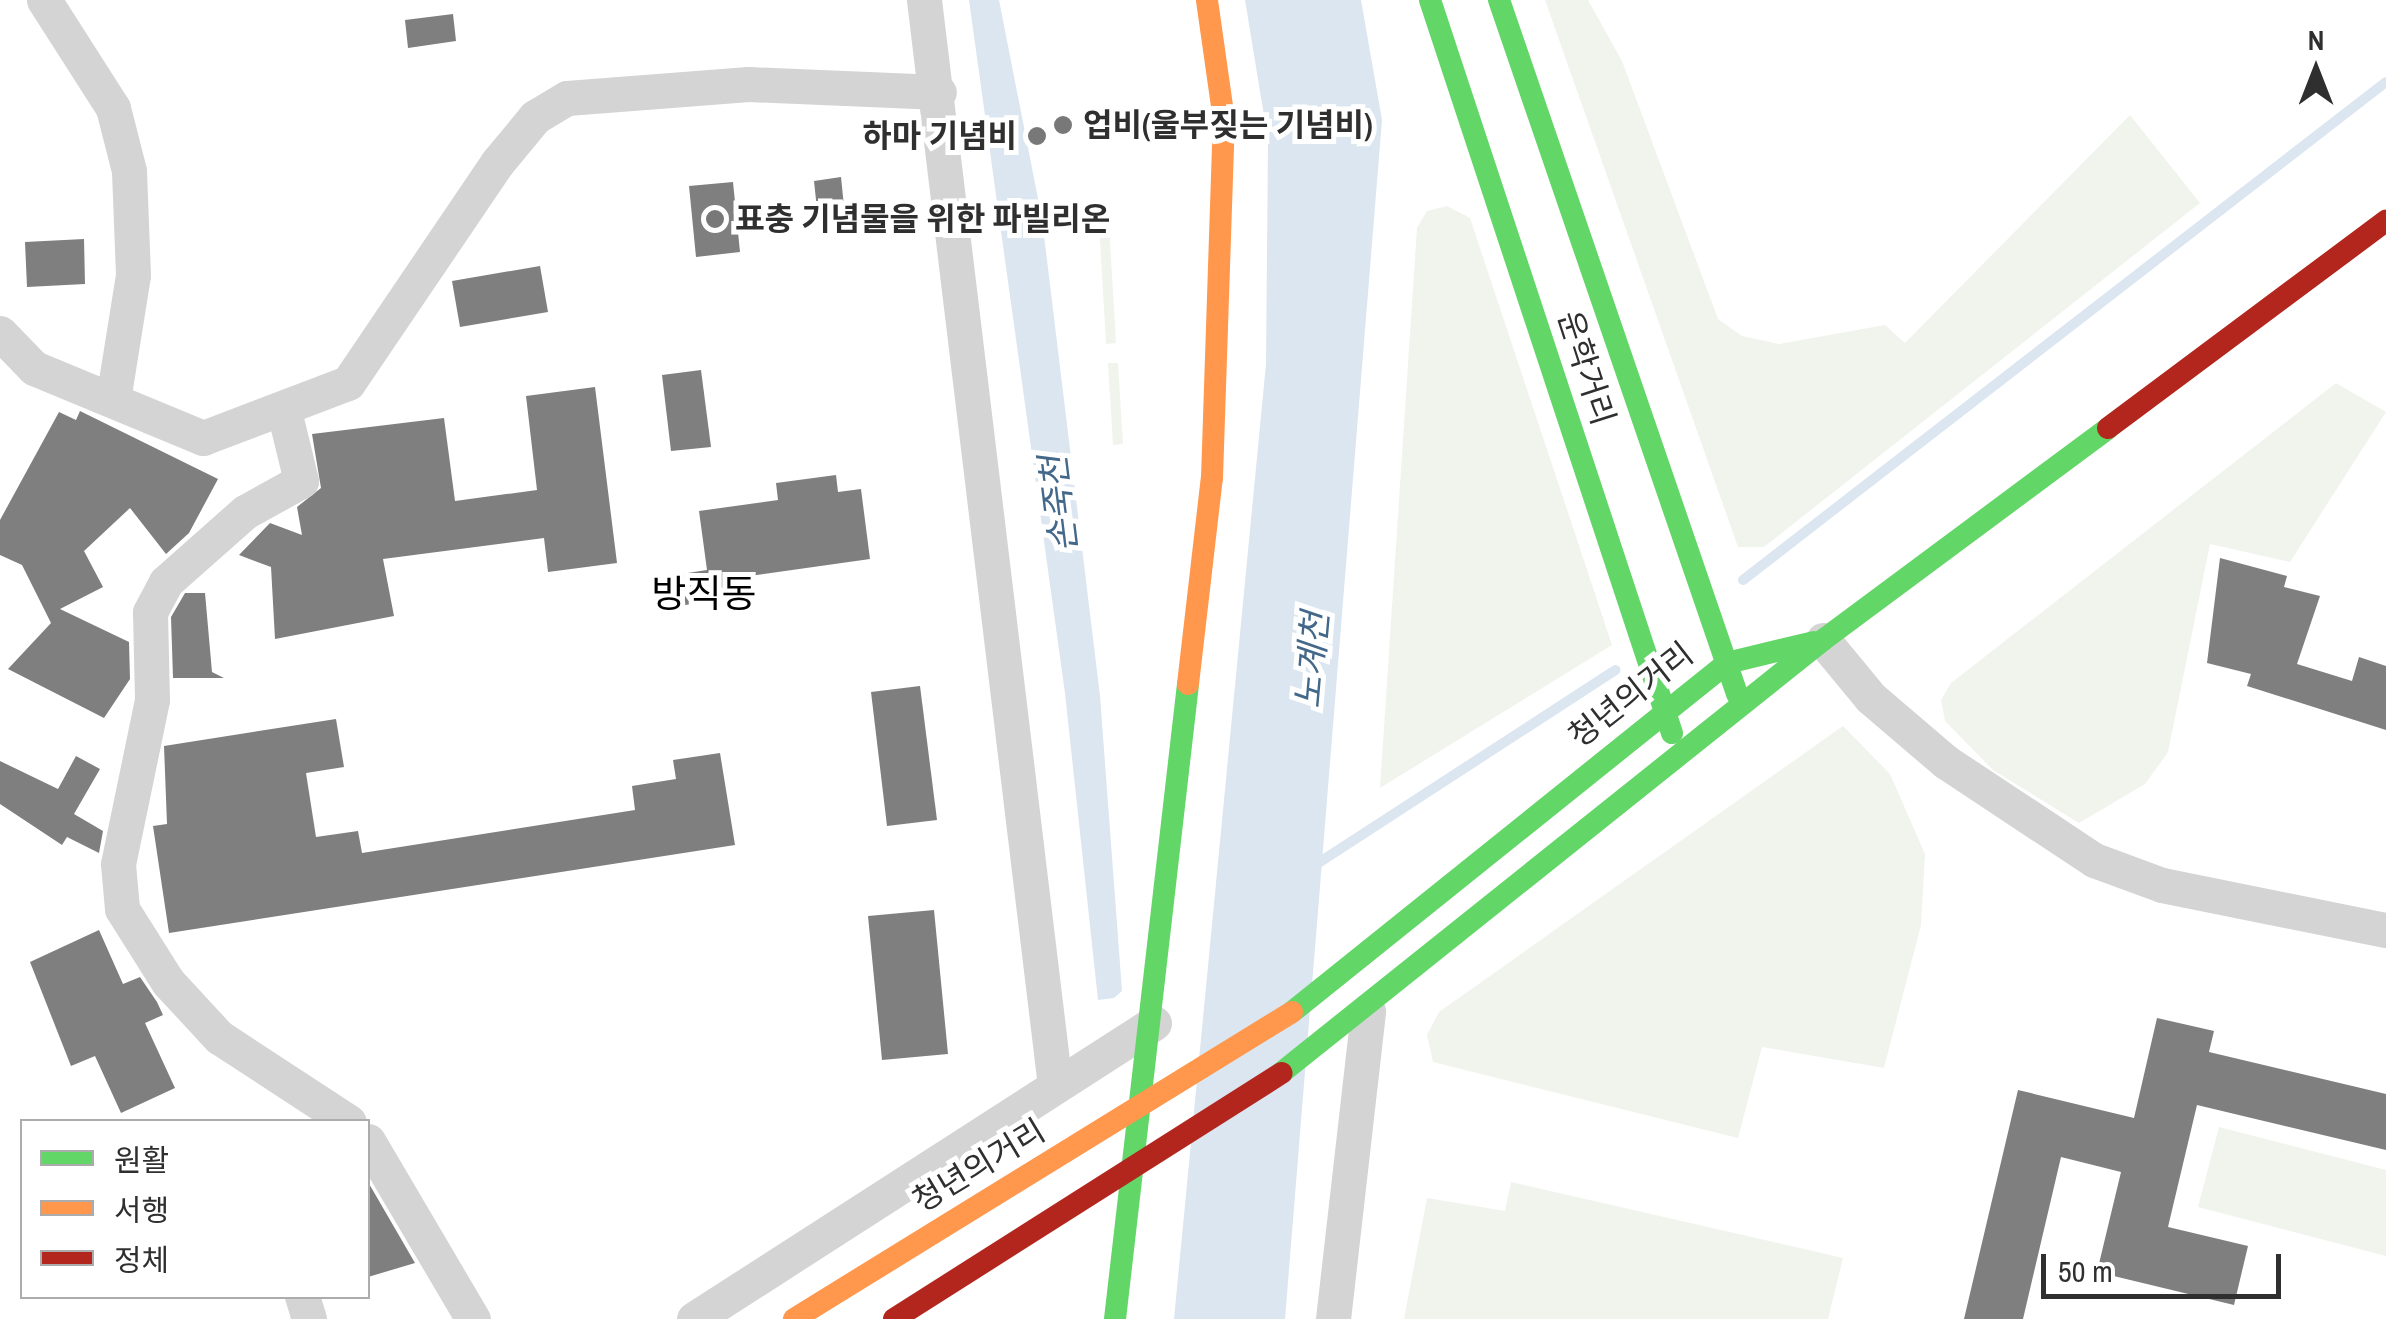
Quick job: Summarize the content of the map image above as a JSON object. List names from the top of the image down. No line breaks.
{"streets":{"main road":["운학거리","청년의거리"]},"crossings":[["운학거리","청년의거리"]],"districts":["방직동"],"water":["손죽천","노계천"],"places":["업비(울부짖는 기념비)","하마 기념비","표충 기념물을 위한 파빌리온"],"legend":["원활","서행","정체"],"scale_bar":"50 m","north":"top"}
